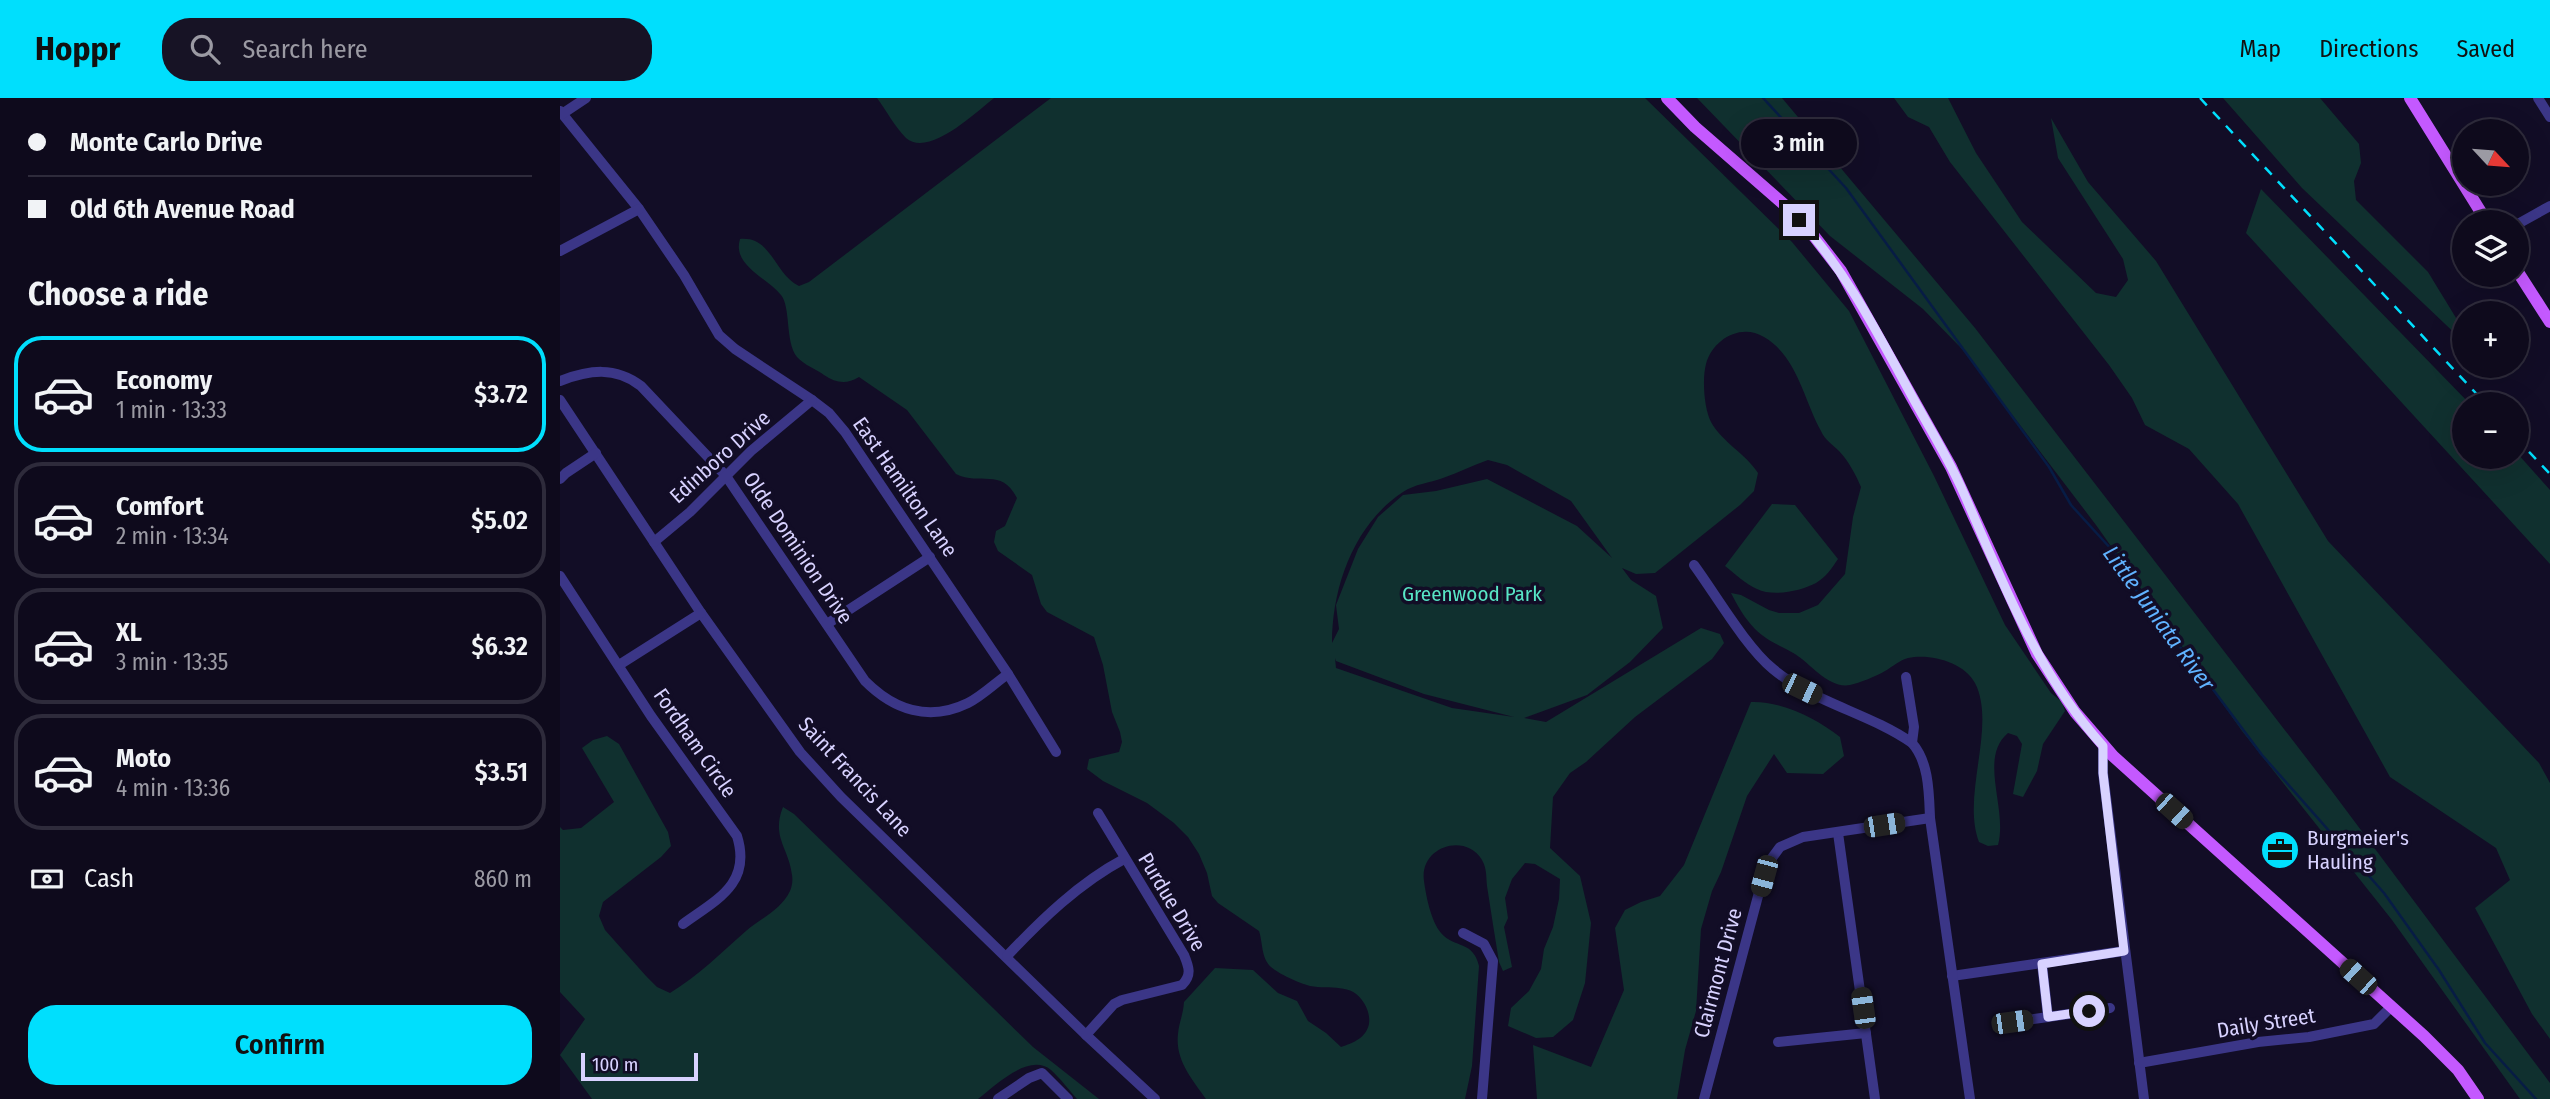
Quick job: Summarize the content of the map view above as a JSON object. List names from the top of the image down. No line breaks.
{"streets":{"street":["Edinboro Drive","East Hamilton Lane","Olde Dominion Drive","Fordham Circle","Saint Francis Lane","Purdue Drive","Clairmont Drive","Daily Street"]},"crossings":[["Edinboro Drive","East Hamilton Lane"],["Edinboro Drive","Olde Dominion Drive"],["Edinboro Drive","Saint Francis Lane"],["East Hamilton Lane","Olde Dominion Drive"],["Saint Francis Lane","Purdue Drive"]],"water":["Little Juniata River"],"parks":["Greenwood Park"],"places":{"office":["Burgmeier's Hauling"]},"scale_bar":"100 m","north":"bottom right","page":{"header":"Hoppr","search":"Search here","nav":["Map","Directions","Saved"],"banner":["Monte Carlo Drive","Old 6th Avenue Road"],"map_buttons":["+","−"],"bubble":"3 min","heading":"Choose a ride","list":[{"name":"Economy","note":"1 min · 13:33","value":"$3.72"},{"name":"Comfort","note":"2 min · 13:34","value":"$5.02"},{"name":"XL","note":"3 min · 13:35","value":"$6.32"},{"name":"Moto","note":"4 min · 13:36","value":"$3.51"}],"pay":["Cash","860 m"],"buttons":"Confirm","scale":"100 m"}}
